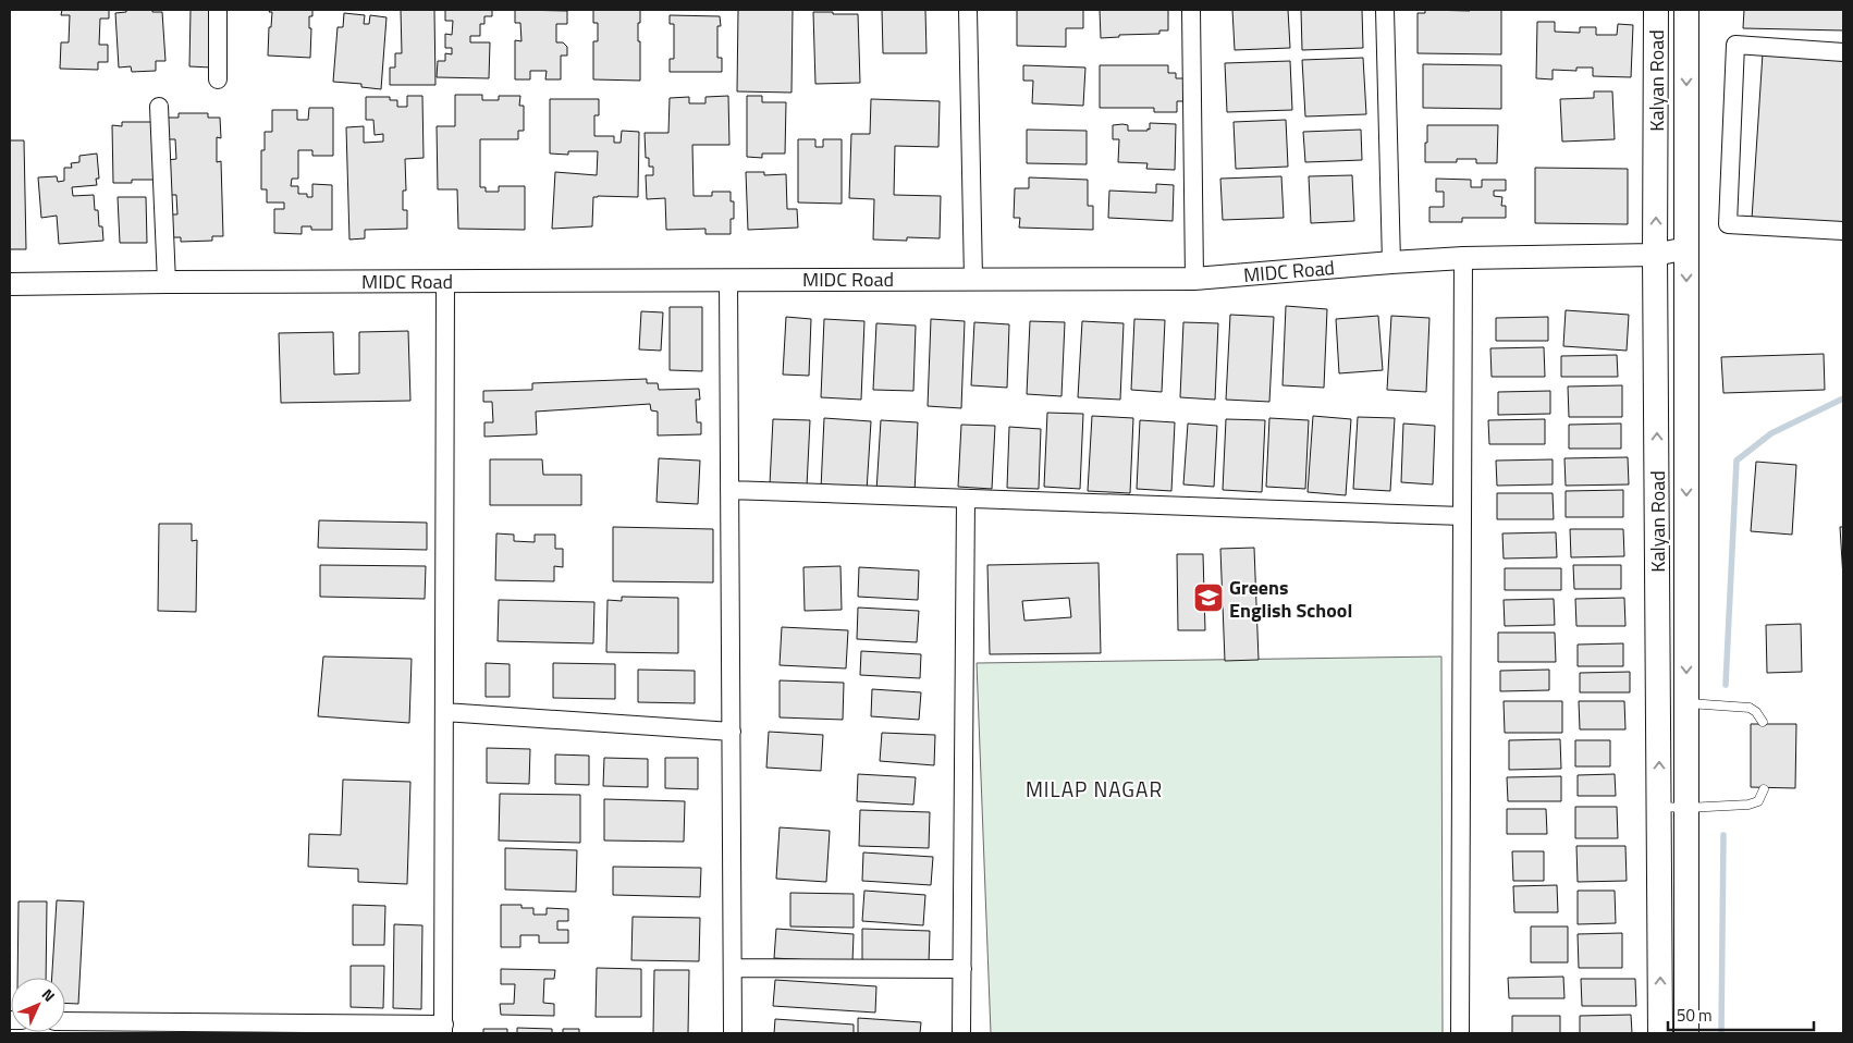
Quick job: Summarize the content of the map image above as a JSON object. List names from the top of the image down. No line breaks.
{"streets":{"main road":["Kalyan Road"],"street":["MIDC Road"]},"crossings":[["Kalyan Road","MIDC Road"]],"districts":["MILAP NAGAR"],"places":{"school or university":["Greens English School"]},"scale_bar":"50 m","north":"top right"}
